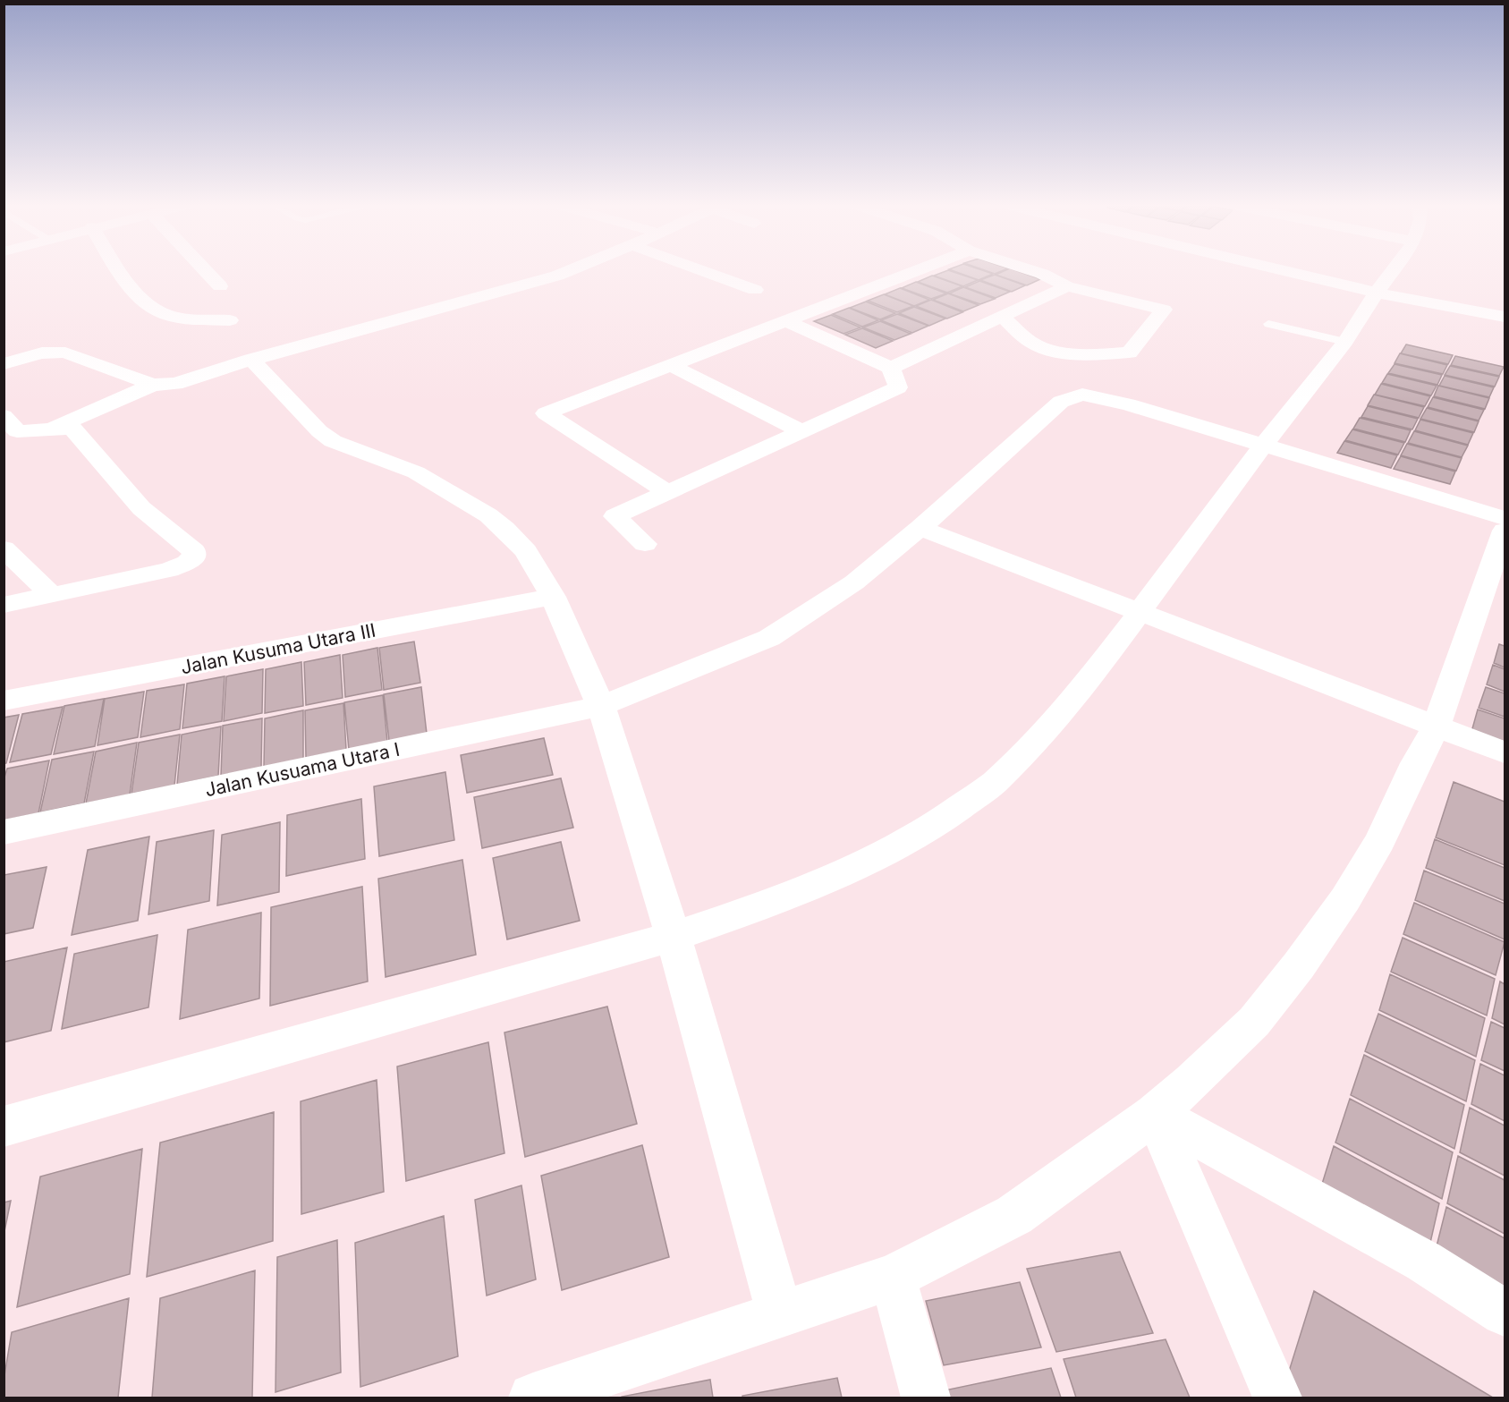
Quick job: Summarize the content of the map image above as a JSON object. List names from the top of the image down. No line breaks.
{"streets":{"street":["Jalan Kusuma Utara III","Jalan Kusuama Utara I"]}}
